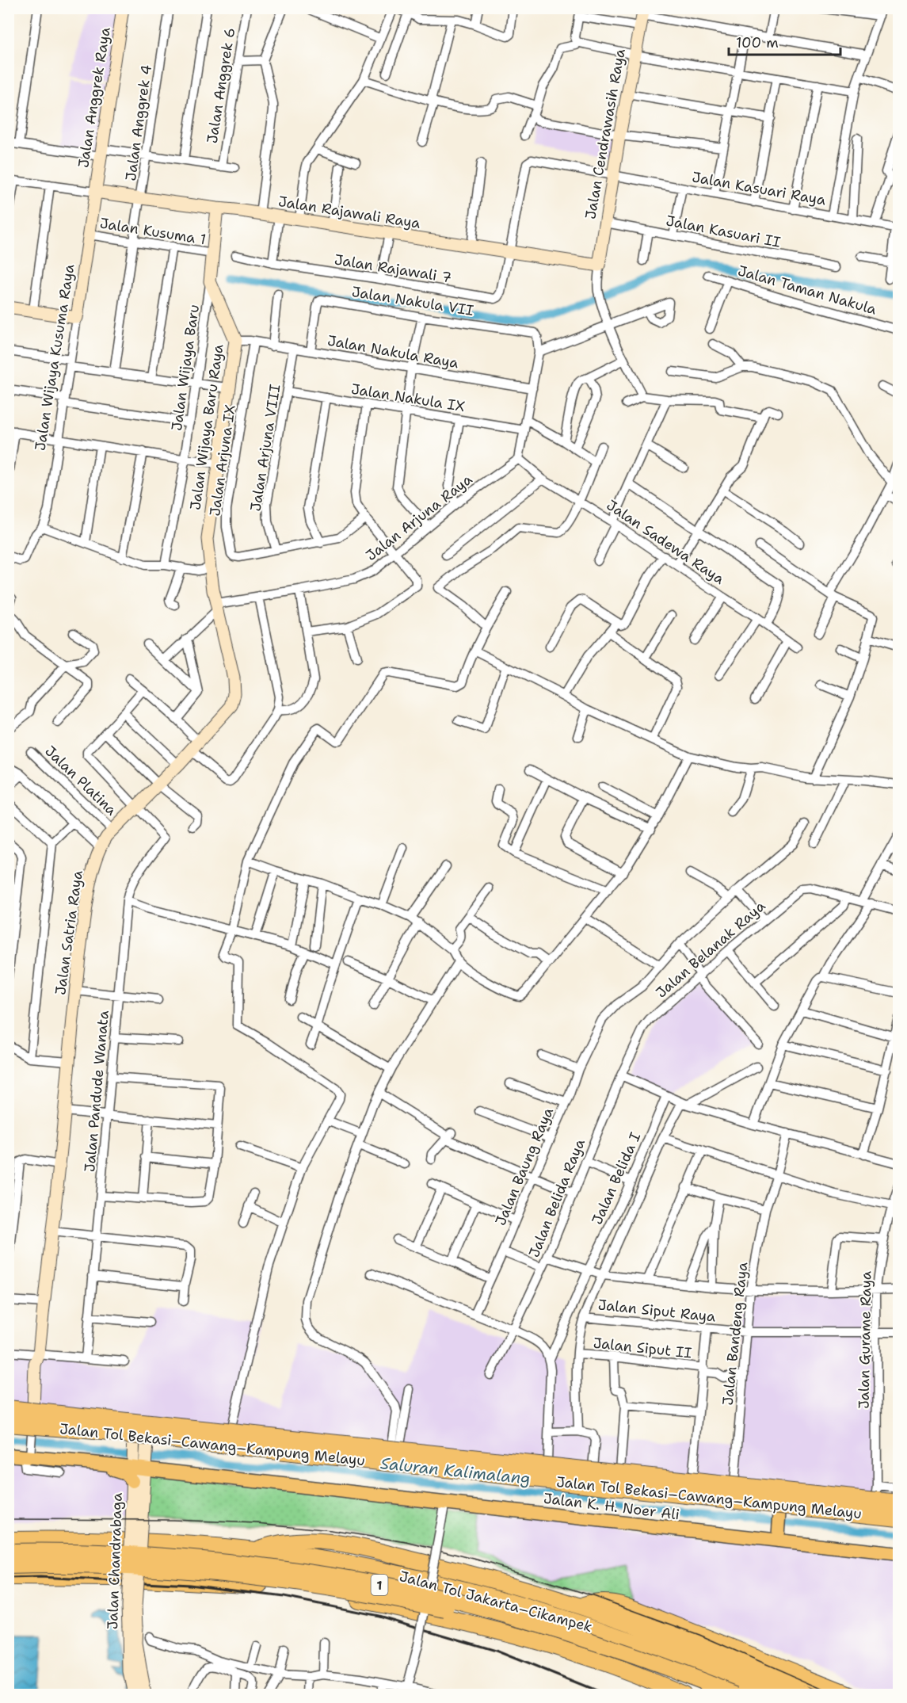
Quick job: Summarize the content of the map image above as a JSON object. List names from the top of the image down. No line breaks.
{"streets":{"highway":["Jalan Tol Bekasi–Cawang–Kampung Melayu","1","Jalan Tol Jakarta–Cikampek"],"main road":["Jalan K. H. Noer Ali"],"street":["Jalan Anggrek 6","Jalan Anggrek Raya","Jalan Anggrek 4","Jalan Cendrawasih Raya","Jalan Kasuari Raya","Jalan Rajawali Raya","Jalan Kusuma 1","Jalan Kasuari II","Jalan Rajawali 7","Jalan Taman Nakula","Jalan Nakula VII","Jalan Nakula Raya","Jalan Wijaya Kusuma Raya","Jalan Wijaya Baru","Jalan Nakula IX","Jalan Wijaya Baru Raya","Jalan Arjuna VIII","Jalan Arjuna IX","Jalan Arjuna Raya","Jalan Sadewa Raya","Jalan Platina","Jalan Satria Raya","Jalan Belanak Raya","Jalan Pandude Wanata","Jalan Baung Raya","Jalan Belida I","Jalan Belida Raya","Jalan Siput Raya","Jalan Bandeng Raya","Jalan Gurame Raya","Jalan Siput II","Jalan Chandrabaga"]},"crossings":[["Jalan Anggrek Raya","Jalan Rajawali Raya"],["Jalan Anggrek Raya","Jalan Wijaya Kusuma Raya"],["Jalan Anggrek 4","Jalan Rajawali Raya"],["Jalan Anggrek 4","Jalan Kusuma 1"],["Jalan Cendrawasih Raya","Jalan Kasuari Raya"],["Jalan Cendrawasih Raya","Jalan Rajawali Raya"],["Jalan Cendrawasih Raya","Jalan Kasuari II"],["Jalan Kasuari Raya","Jalan Rajawali Raya"],["Jalan Kasuari Raya","Jalan Rajawali 7"],["Jalan Rajawali Raya","Jalan Rajawali 7"],["Jalan Rajawali Raya","Jalan Wijaya Kusuma Raya"],["Jalan Rajawali Raya","Jalan Wijaya Baru Raya"],["Jalan Kusuma 1","Jalan Wijaya Kusuma Raya"],["Jalan Kusuma 1","Jalan Wijaya Baru Raya"],["Jalan Nakula VII","Jalan Nakula Raya"],["Jalan Nakula Raya","Jalan Wijaya Baru Raya"],["Jalan Nakula Raya","Jalan Arjuna VIII"],["Jalan Nakula Raya","Jalan Arjuna IX"],["Jalan Wijaya Baru","Jalan Wijaya Baru Raya"],["Jalan Nakula IX","Jalan Arjuna VIII"],["Jalan Wijaya Baru Raya","Jalan Arjuna IX"],["Jalan Wijaya Baru Raya","Jalan Satria Raya"],["Jalan Arjuna VIII","Jalan Arjuna IX"],["Jalan Arjuna Raya","Jalan Sadewa Raya"],["Jalan Arjuna Raya","Jalan Satria Raya"],["Jalan Platina","Jalan Satria Raya"],["Jalan Satria Raya","Jalan Pandude Wanata"],["Jalan Belanak Raya","Jalan Belida Raya"],["Jalan Siput Raya","Jalan Bandeng Raya"],["Jalan Siput Raya","Jalan Gurame Raya"],["Jalan Bandeng Raya","Jalan Siput II"],["Jalan K. H. Noer Ali","Jalan Chandrabaga"]],"water":["Saluran Kalimalang"],"scale_bar":"100 m"}
